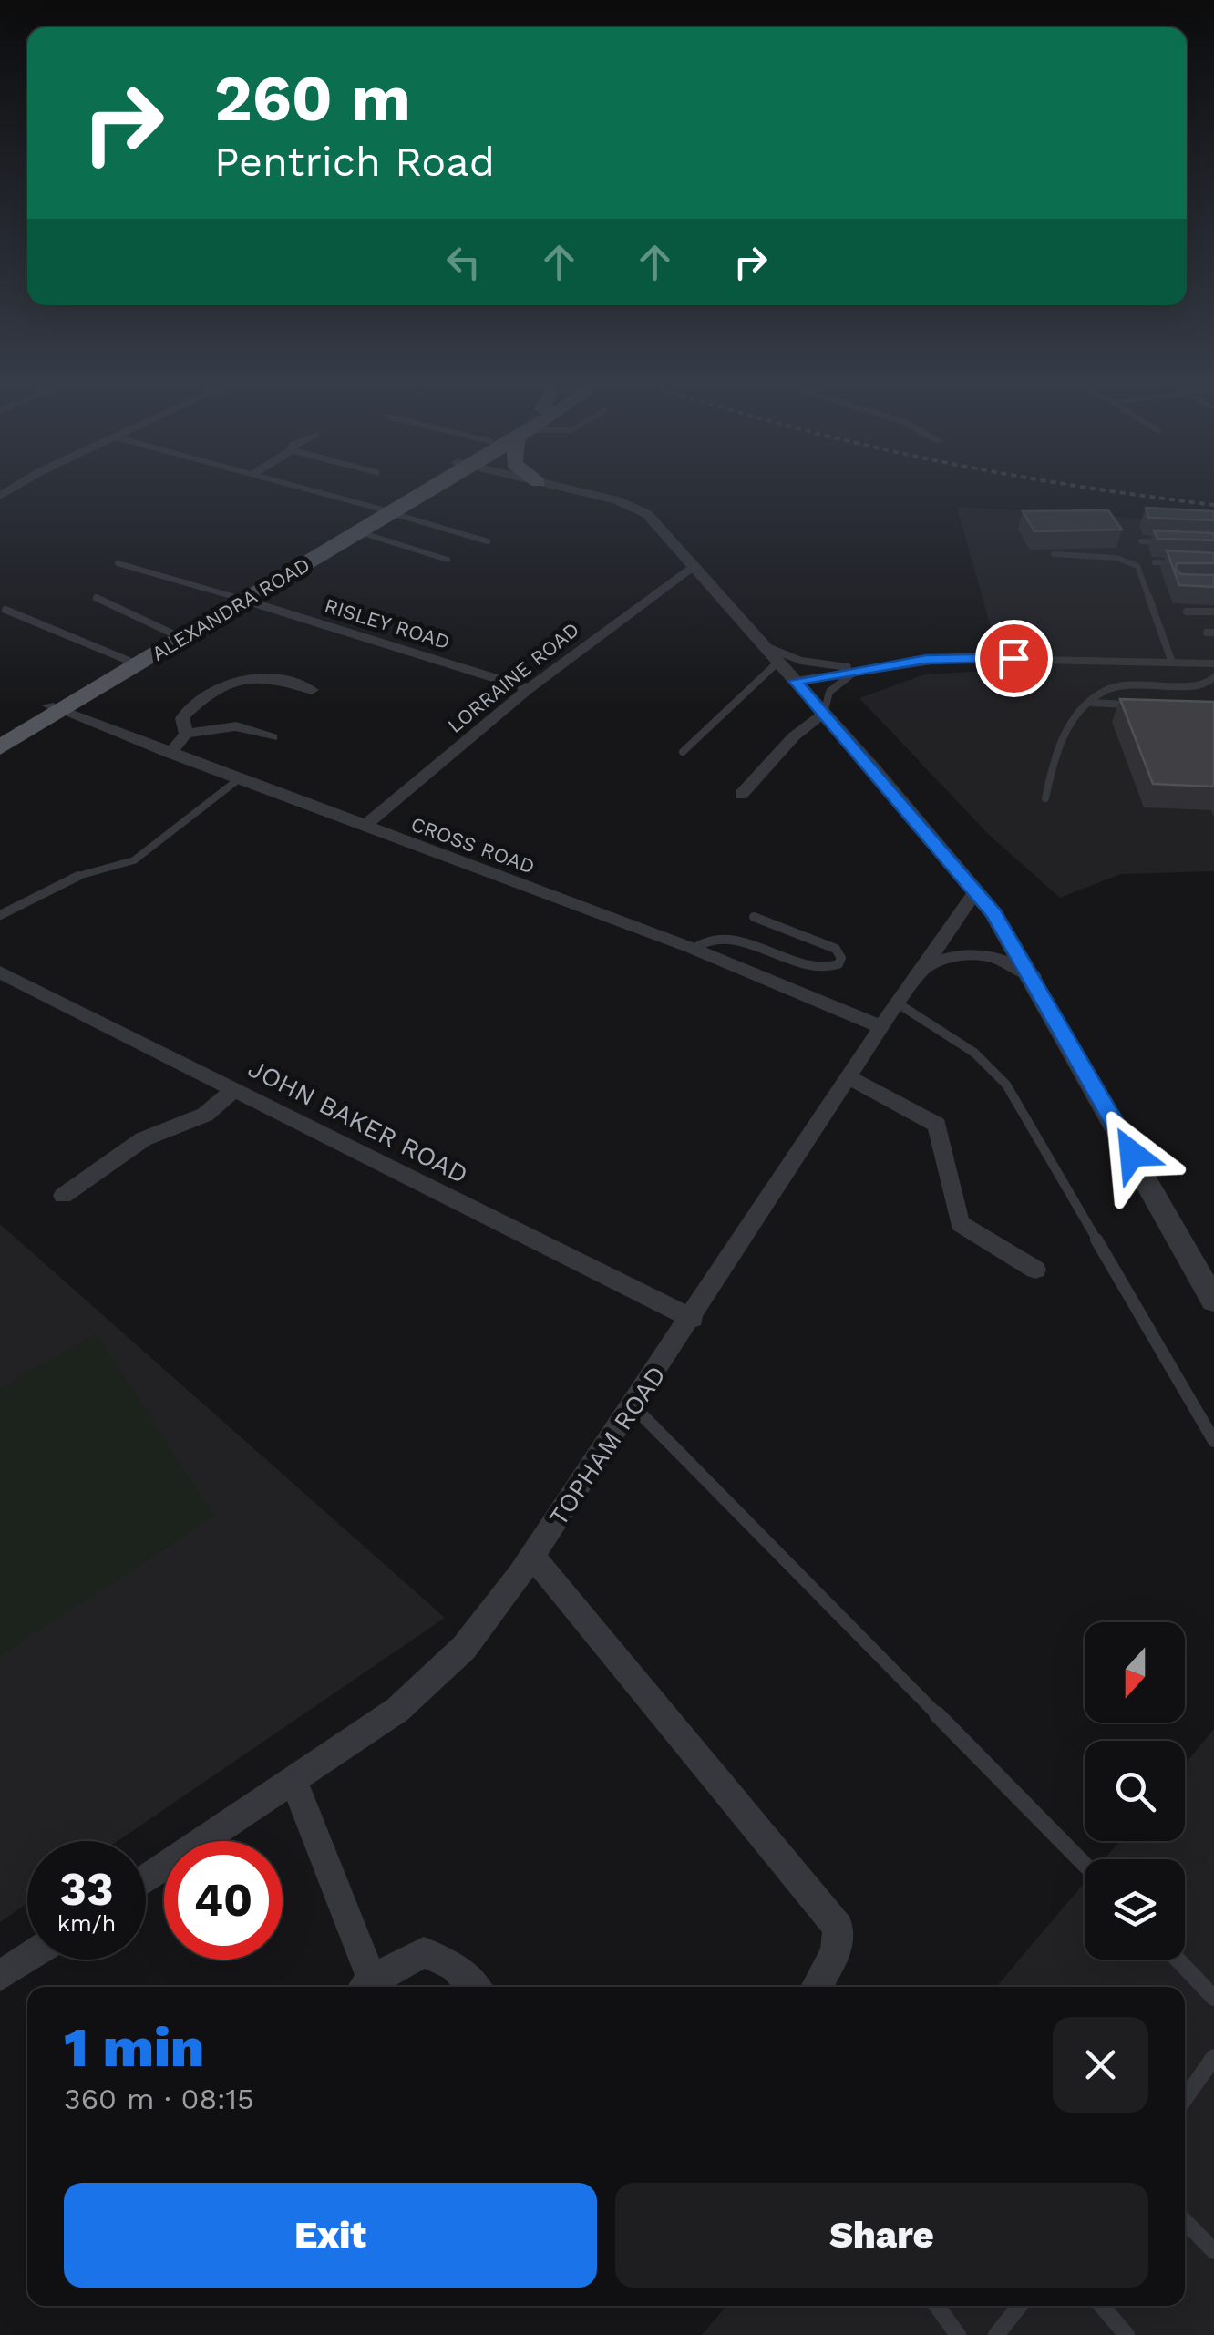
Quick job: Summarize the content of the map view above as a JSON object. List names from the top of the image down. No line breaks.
{"streets":{"main road":["ALEXANDRA ROAD"],"street":["RISLEY ROAD","LORRAINE ROAD","CROSS ROAD","JOHN BAKER ROAD","TOPHAM ROAD"]},"crossings":[["ALEXANDRA ROAD","RISLEY ROAD"],["ALEXANDRA ROAD","CROSS ROAD"],["RISLEY ROAD","LORRAINE ROAD"],["LORRAINE ROAD","CROSS ROAD"],["CROSS ROAD","TOPHAM ROAD"],["JOHN BAKER ROAD","TOPHAM ROAD"]],"north":"bottom","page":{"turn":["260 m","Pentrich Road"],"speed":"33 km/h","limit":"40","heading":["1 min","360 m · 08:15"],"buttons":["Exit","Share"]}}
